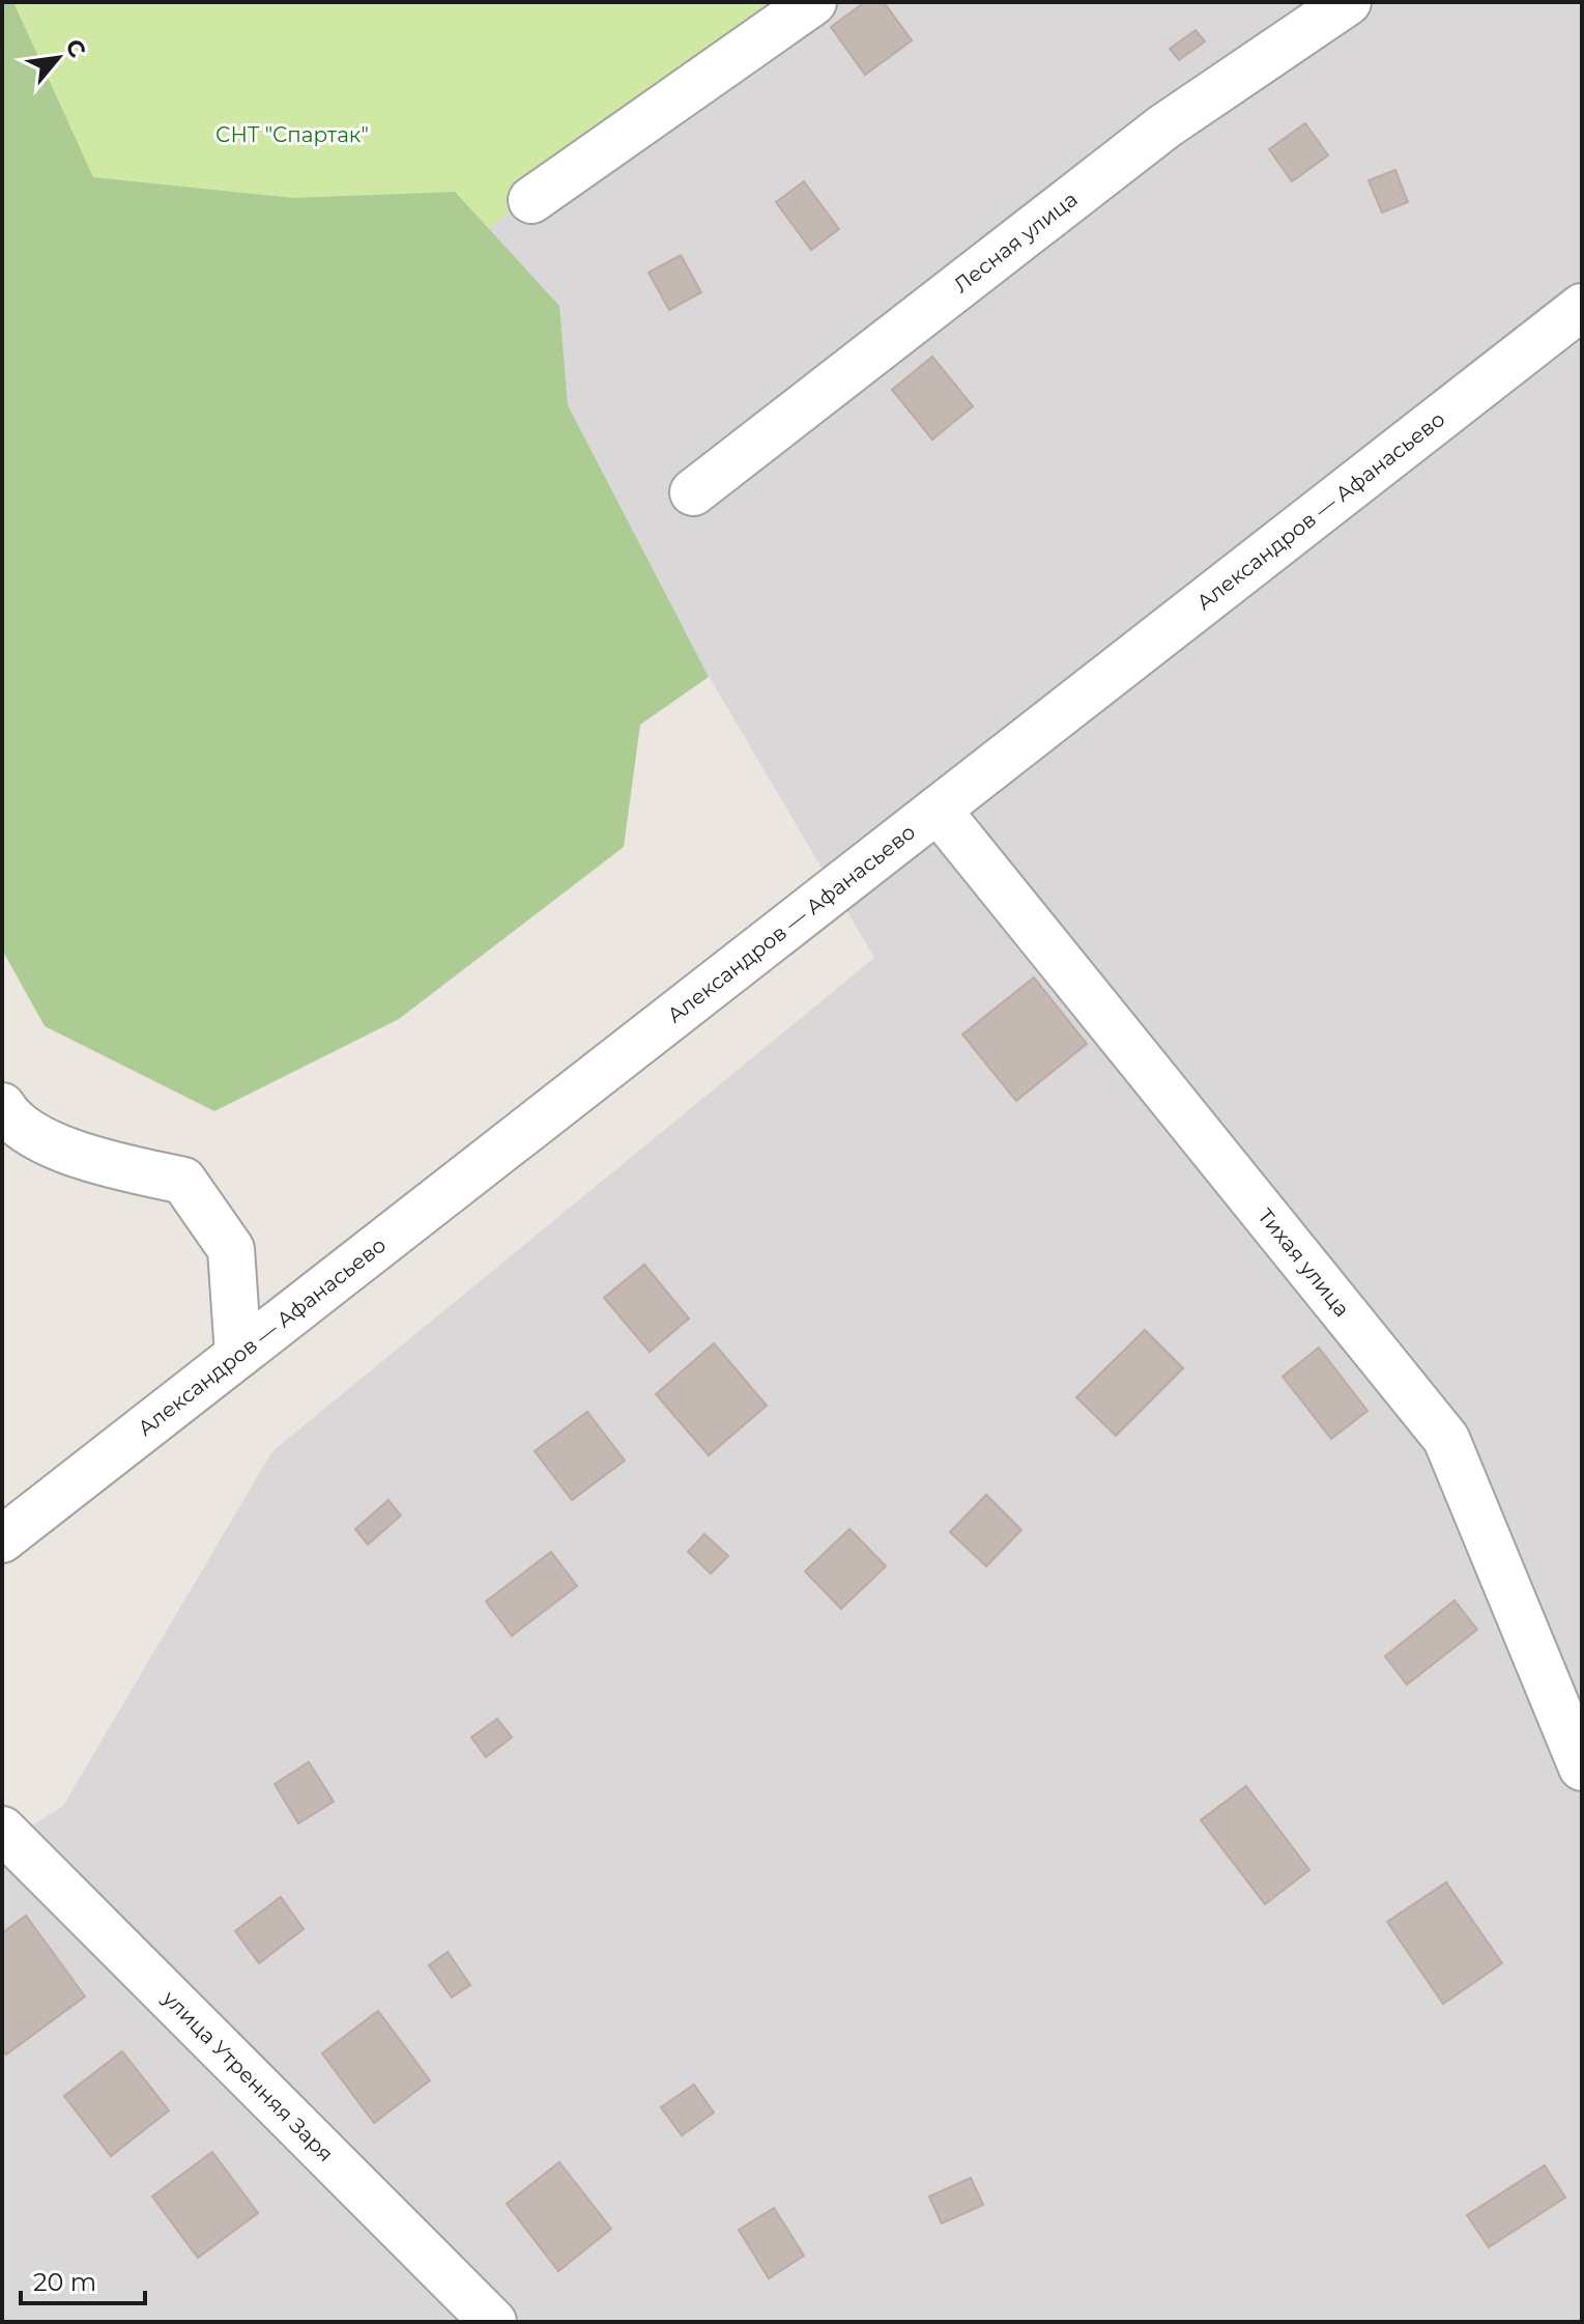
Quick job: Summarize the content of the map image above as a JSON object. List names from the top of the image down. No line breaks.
{"streets":{"street":["Лесная улица","Александров — Афанасьево","Тихая улица","улица Утренняя Заря"]},"crossings":[["Александров — Афанасьево","Тихая улица"]],"parks":["СНТ \"Спартак\""],"scale_bar":"20 m","north":"top right"}
